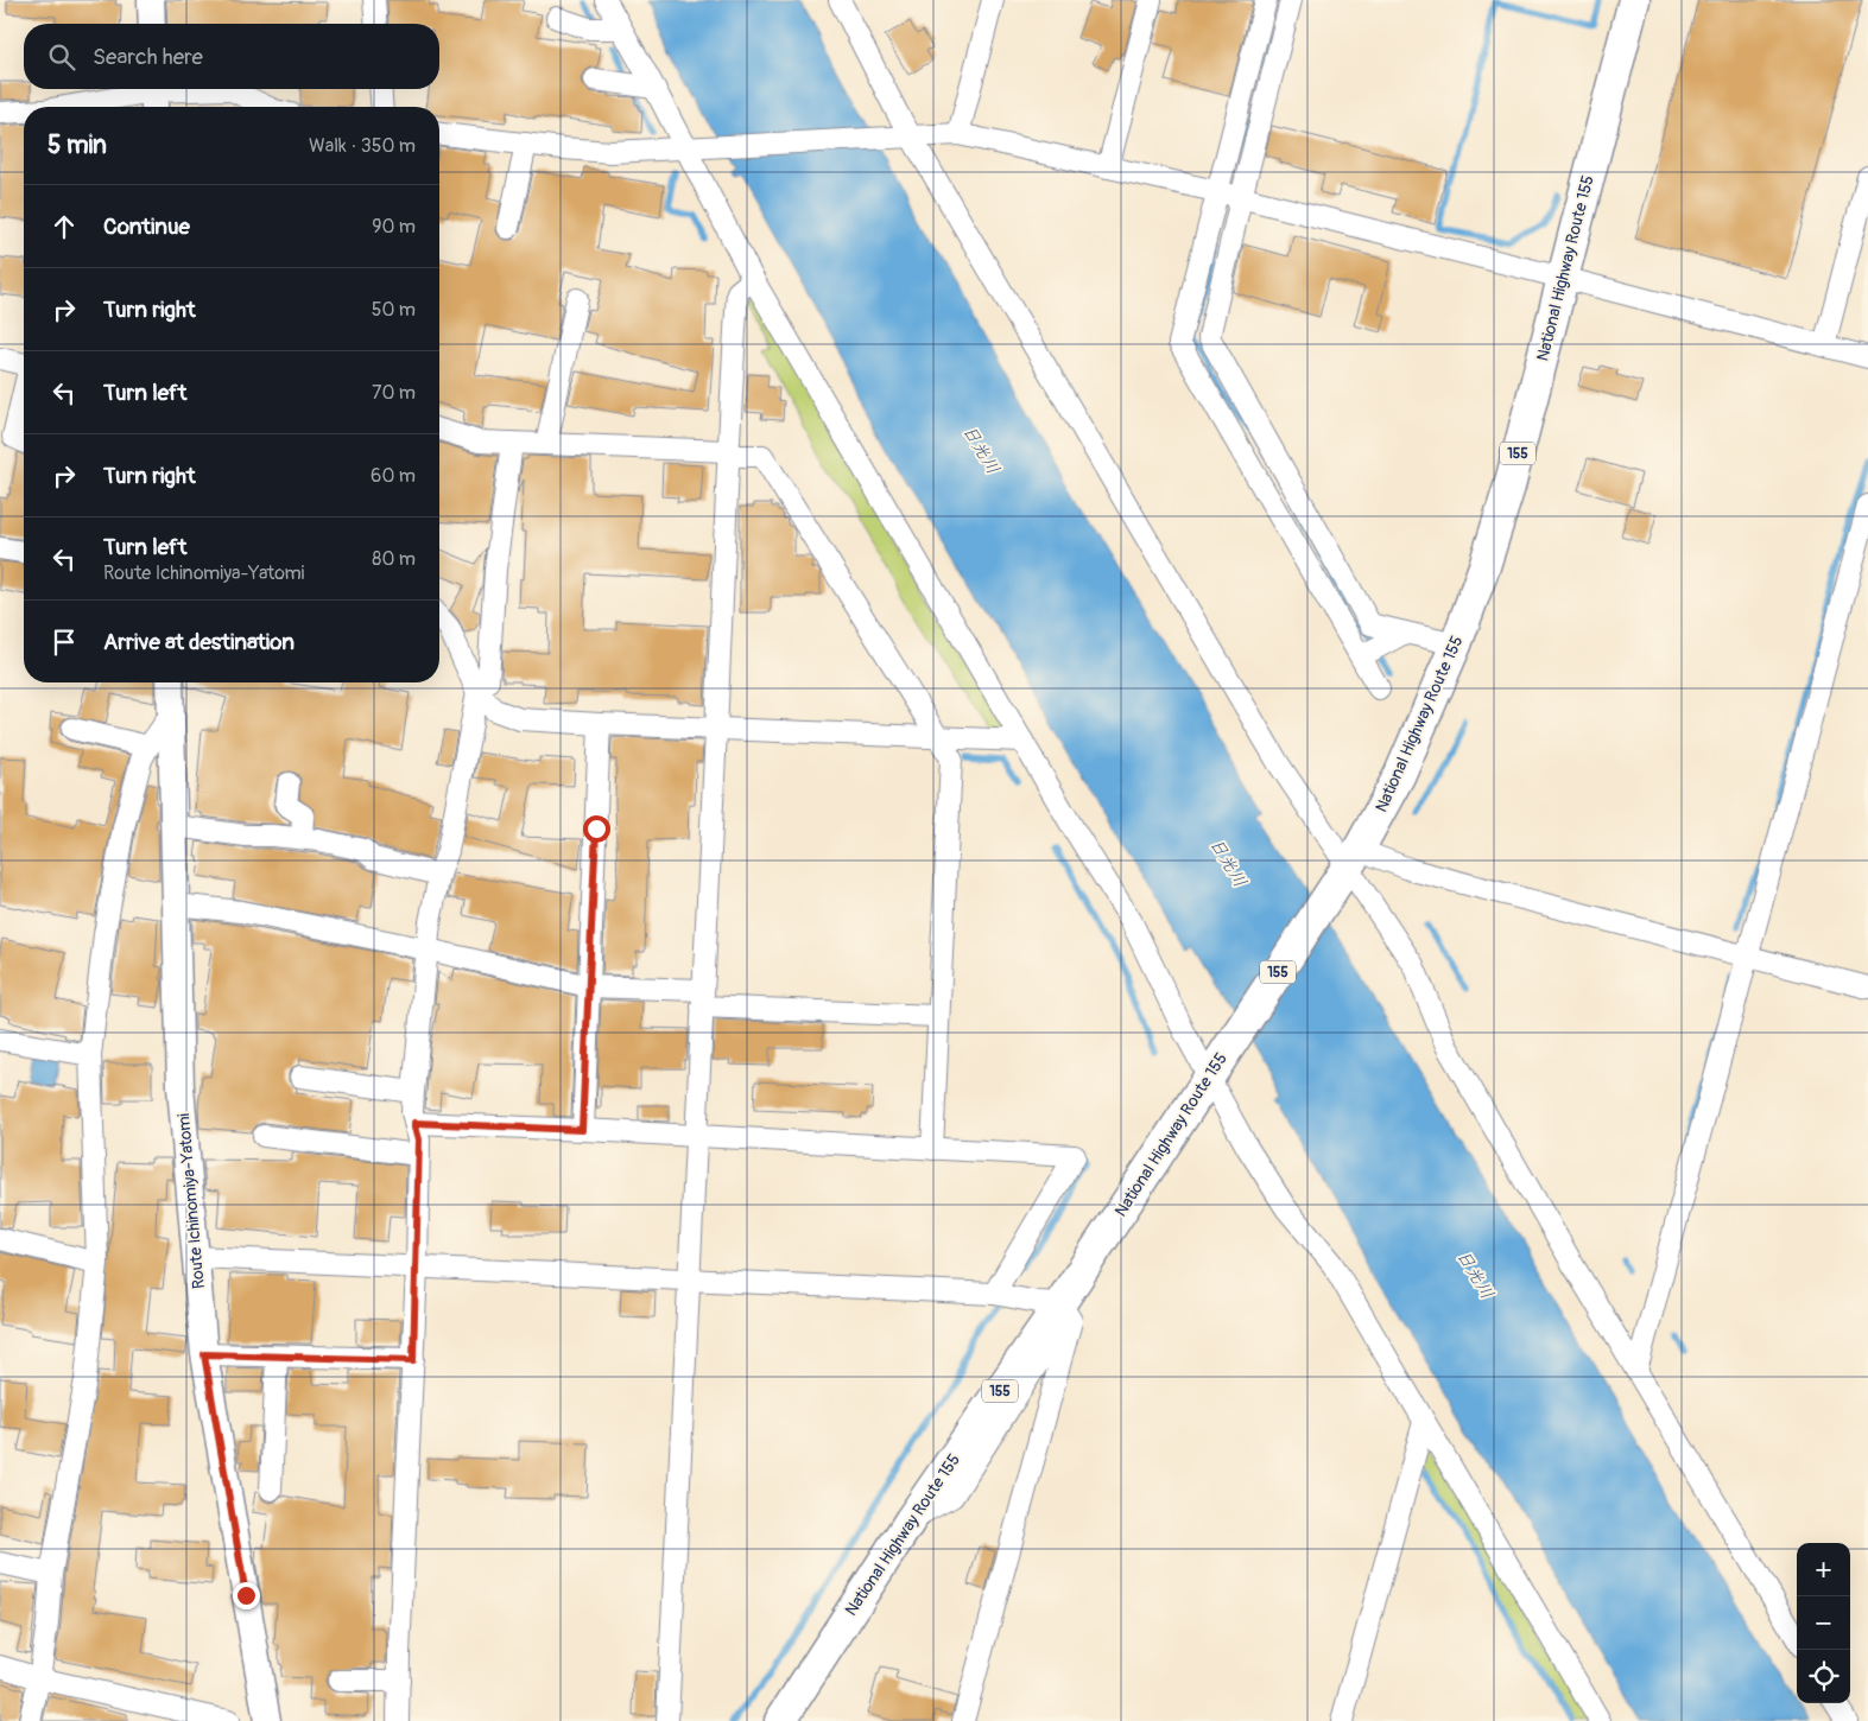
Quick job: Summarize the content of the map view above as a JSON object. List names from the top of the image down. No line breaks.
{"streets":{"highway":["National Highway Route 155","155"],"main road":["Route Ichinomiya-Yatomi"]},"water":["日光川"],"page":{"search":"Search here","heading":["5 min","Walk · 350 m"],"list":[["Continue","90 m"],["Turn right","50 m"],["Turn left","70 m"],["Turn right","60 m"],["Turn left","Route Ichinomiya-Yatomi","80 m"],"Arrive at destination"],"map_buttons":["+","−"]}}
